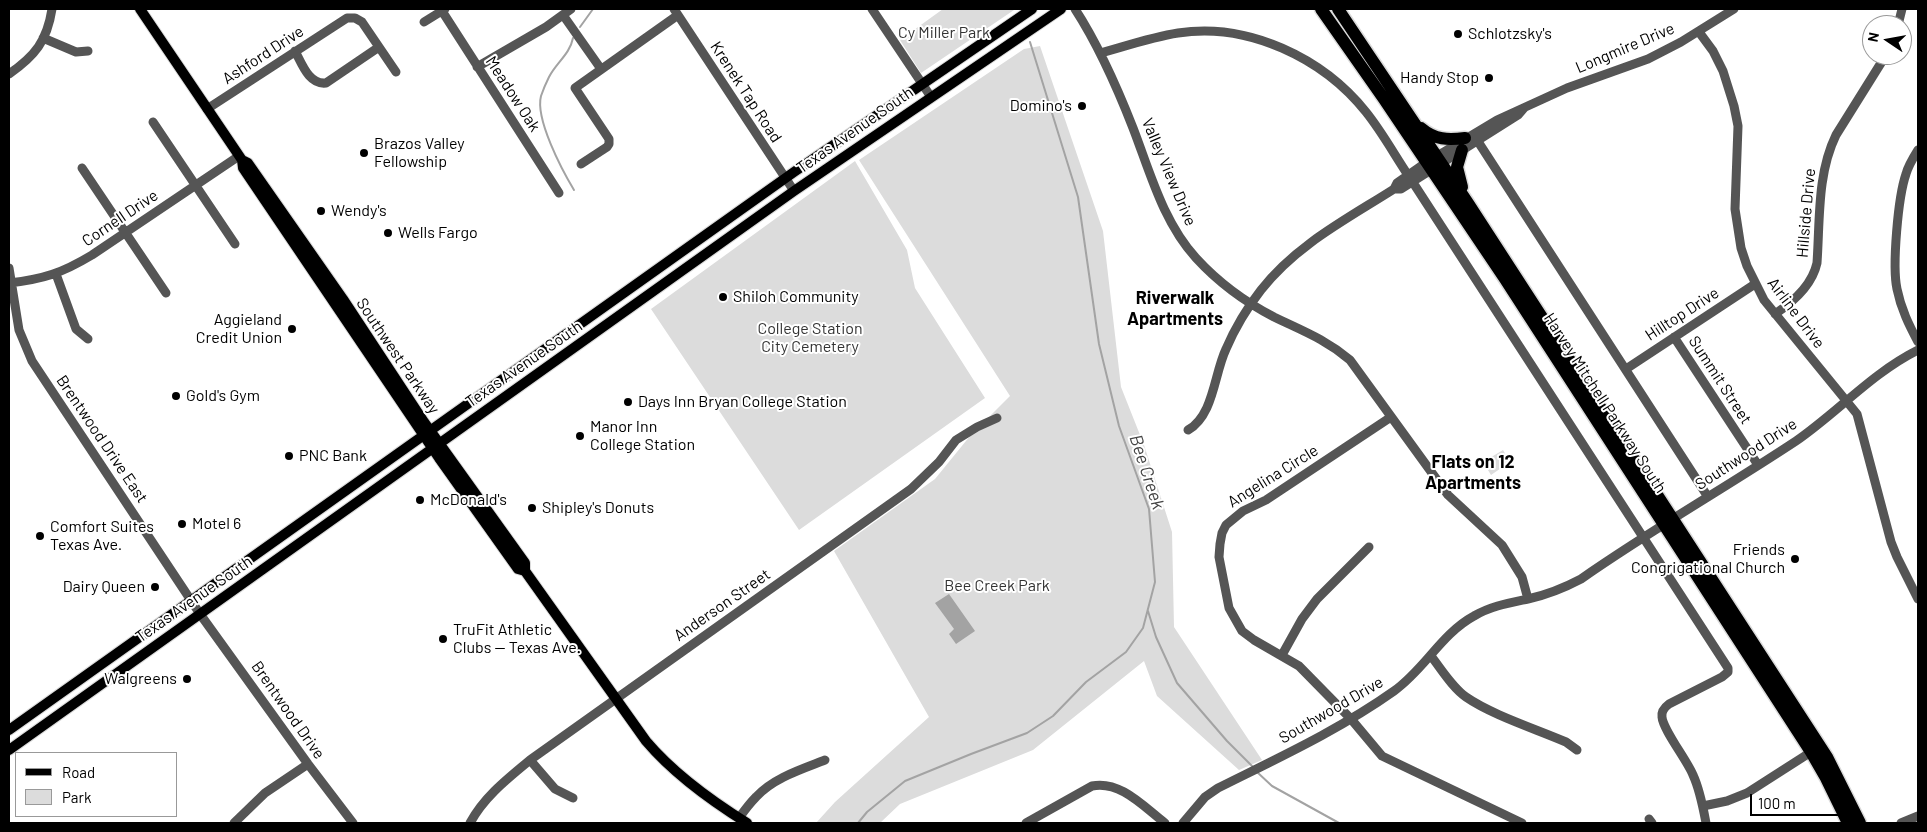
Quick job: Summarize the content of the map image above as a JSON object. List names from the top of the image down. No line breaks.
{"streets":{"highway":["Harvey Mitchell Parkway South"],"main road":["Texas Avenue South","Southwest Parkway"],"street":["Longmire Drive","Ashford Drive","Krenek Tap Road","Meadow Oak","Valley View Drive","Hillside Drive","Cornell Drive","Airline Drive","Hilltop Drive","Summit Street","Brentwood Drive East","Southwood Drive","Angelina Circle","Anderson Street","Brentwood Drive"]},"crossings":[["Longmire Drive","Valley View Drive"],["Longmire Drive","Airline Drive"],["Longmire Drive","Harvey Mitchell Parkway South"],["Ashford Drive","Southwest Parkway"],["Krenek Tap Road","Texas Avenue South"],["Texas Avenue South","Southwest Parkway"],["Texas Avenue South","Brentwood Drive East"],["Texas Avenue South","Brentwood Drive"],["Valley View Drive","Southwood Drive"],["Valley View Drive","Angelina Circle"],["Hillside Drive","Airline Drive"],["Cornell Drive","Southwest Parkway"],["Cornell Drive","Brentwood Drive East"],["Airline Drive","Hilltop Drive"],["Airline Drive","Southwood Drive"],["Hilltop Drive","Summit Street"],["Southwest Parkway","Anderson Street"],["Summit Street","Southwood Drive"],["Harvey Mitchell Parkway South","Southwood Drive"],["Brentwood Drive East","Brentwood Drive"],["Southwood Drive","Angelina Circle"]],"districts":["Riverwalk Apartments","Flats on 12 Apartments"],"water":["Bee Creek"],"parks":["Cy Miller Park","College Station City Cemetery","Bee Creek Park"],"places":["Schlotzsky's","Handy Stop","Domino's","Brazos Valley Fellowship","Wendy's","Wells Fargo","Shiloh Community","Aggieland Credit Union","Gold's Gym","Days Inn Bryan College Station","Manor Inn College Station","PNC Bank","McDonald's","Shipley's Donuts","Motel 6","Comfort Suites Texas Ave.","Friends Congrigational Church","Dairy Queen","TruFit Athletic Clubs — Texas Ave.","Walgreens"],"legend":["Road","Park"],"scale_bar":"100 m","north":"left"}
